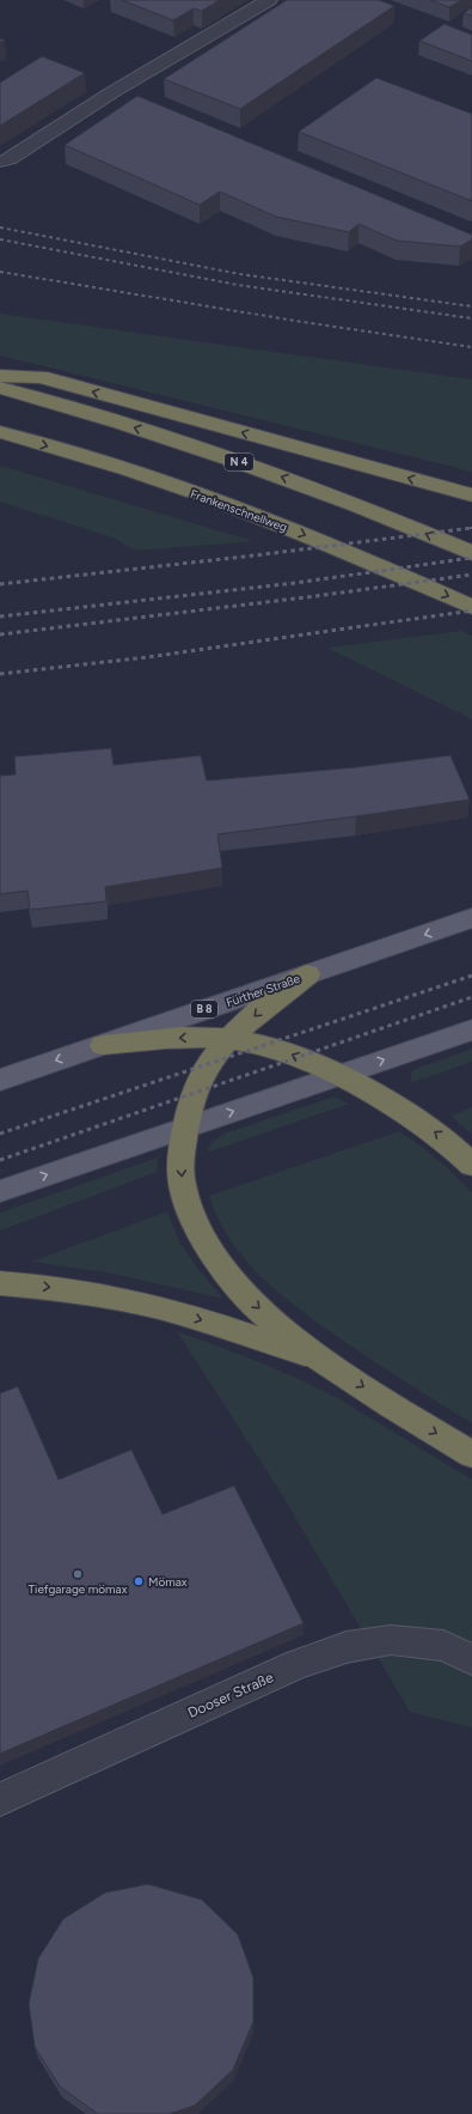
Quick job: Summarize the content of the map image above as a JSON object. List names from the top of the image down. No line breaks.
{"streets":{"highway":["N 4","Frankenschnellweg"],"main road":["Fürther Straße","B 8"],"street":["Dooser Straße"]},"places":["Tiefgarage mömax","Mömax"]}
